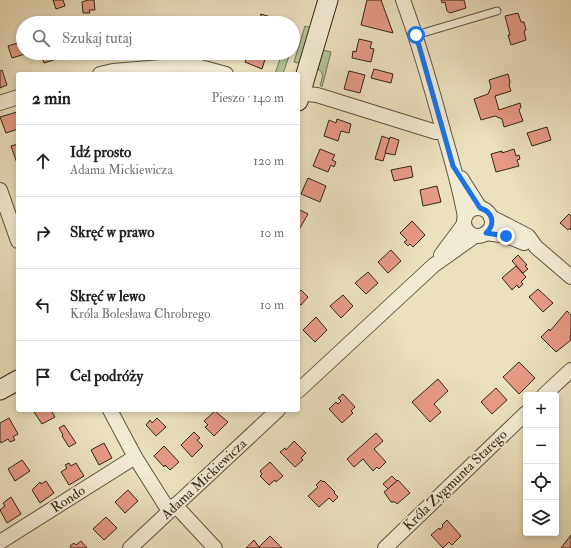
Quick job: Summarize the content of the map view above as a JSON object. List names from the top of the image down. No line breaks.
{"streets":{"street":["Adama Mickiewicza","Króla Zygmunta Starego","Rondo"]},"page":{"search":"Szukaj tutaj","heading":["2 min","Pieszo · 140 m"],"list":[["Idź prosto","Adama Mickiewicza","120 m"],["Skręć w prawo","10 m"],["Skręć w lewo","Króla Bolesława Chrobrego","10 m"],"Cel podróży"],"map_buttons":["+","−"]}}
